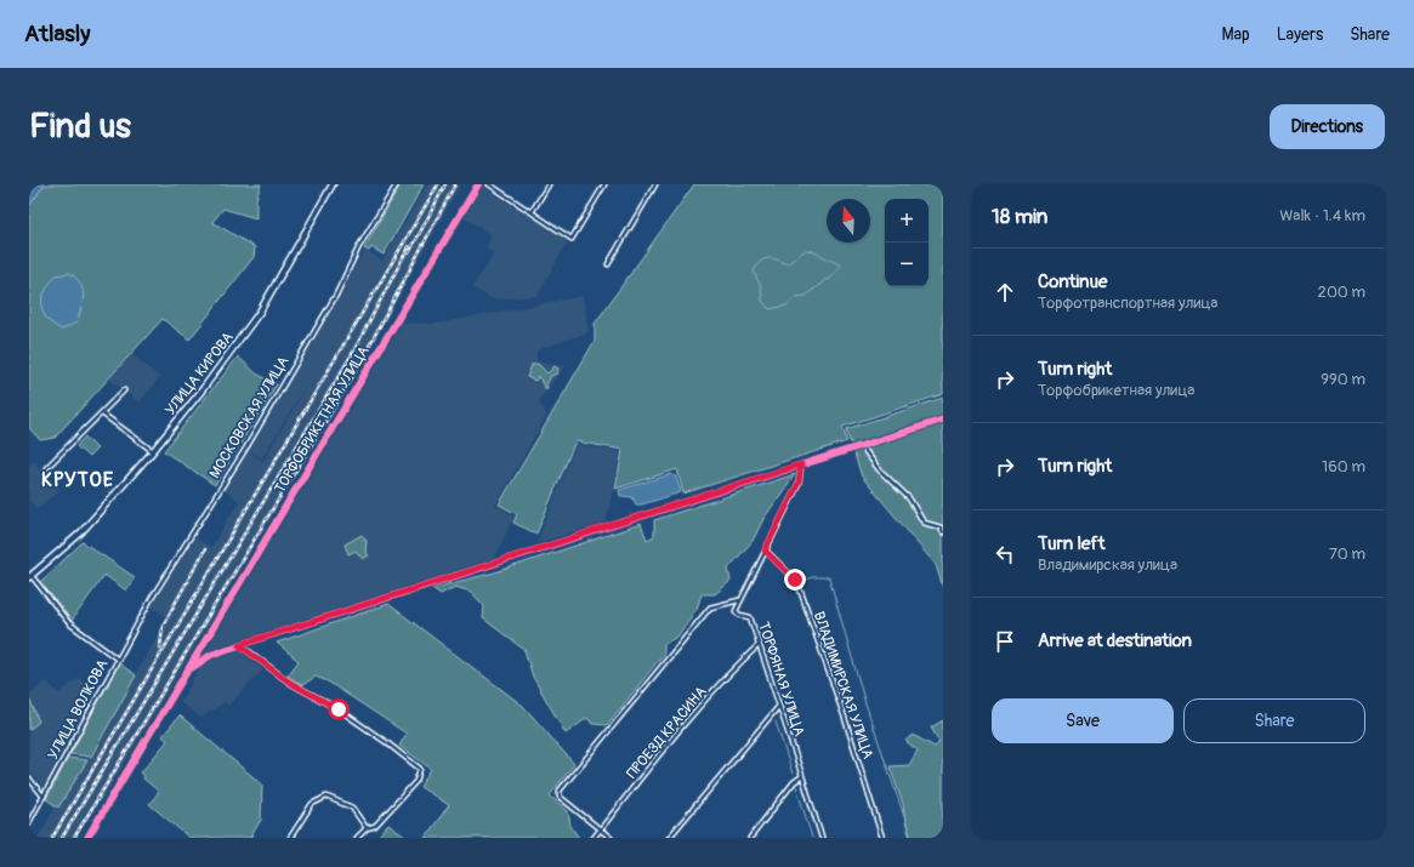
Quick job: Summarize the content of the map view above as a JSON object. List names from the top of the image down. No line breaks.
{"streets":{"street":["УЛИЦА КИРОВА","МОСКОВСКАЯ УЛИЦА","ТОРФОБРИКЕТНАЯ УЛИЦА","ТОРФЯНАЯ УЛИЦА","ВЛАДИМИРСКАЯ УЛИЦА","УЛИЦА ВОЛКОВА","ПРОЕЗД КРАСИНА"]},"crossings":[["МОСКОВСКАЯ УЛИЦА","УЛИЦА ВОЛКОВА"],["ТОРФЯНАЯ УЛИЦА","ПРОЕЗД КРАСИНА"]],"districts":["КРУТОЕ"],"north":"top","page":{"header":"Atlasly","nav":["Map","Layers","Share"],"buttons":["Directions",["Save","Share"]],"title":"Find us","heading":["18 min","Walk · 1.4 km"],"map_buttons":["+","−"],"list":[["Continue","Торфотранспортная улица","200 m"],["Turn right","Торфобрикетная улица","990 m"],["Turn right","160 m"],["Turn left","Владимирская улица","70 m"],"Arrive at destination"]}}
